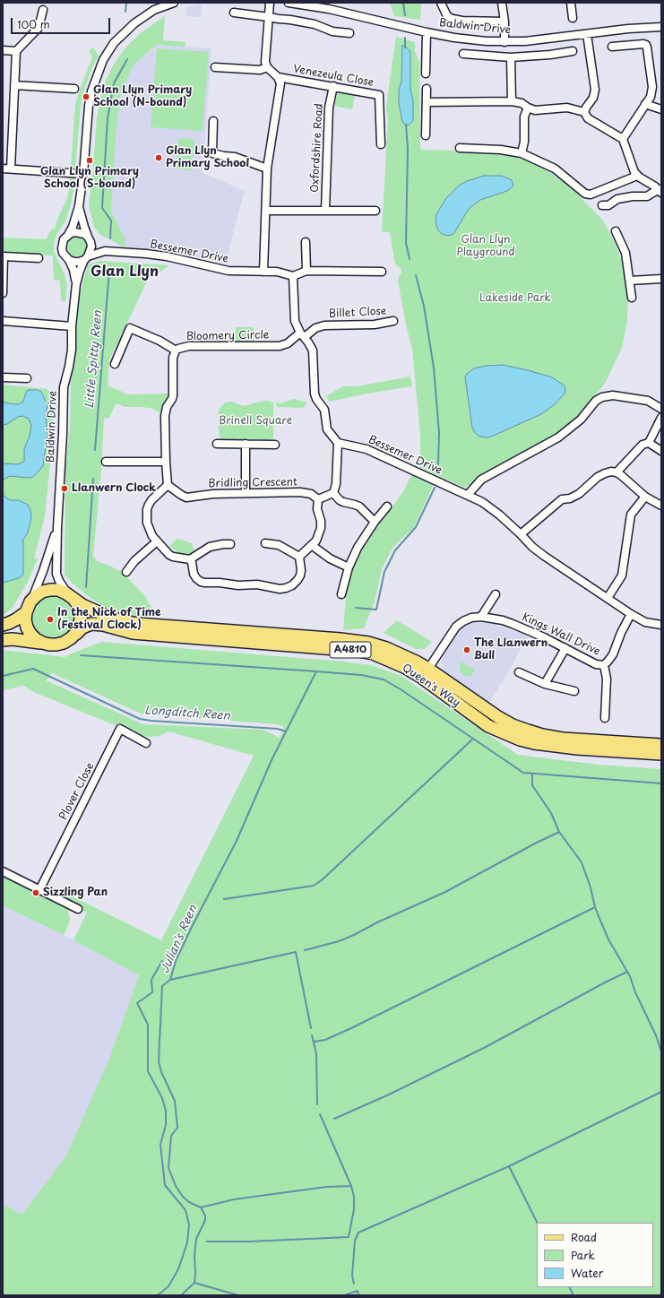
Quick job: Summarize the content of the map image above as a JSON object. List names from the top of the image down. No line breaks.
{"streets":{"main road":["A4810","Queen's Way"],"street":["Baldwin Drive","Venezeula Close","Oxfordshire Road","Bessemer Drive","Billet Close","Bloomery Circle","Bridling Crescent","Kings Wall Drive","Plover Close"]},"crossings":[["Venezeula Close","Oxfordshire Road"],["Bessemer Drive","Kings Wall Drive"],["Billet Close","Bloomery Circle"],["Kings Wall Drive","Queen's Way"]],"districts":["Glan Llyn"],"water":["Little Spitty Reen","Longditch Reen","Julian's Reen"],"parks":["Glan Llyn Playground","Lakeside Park","Brinell Square"],"places":["Glan Llyn Primary School (N-bound)","Glan Llyn Primary School","Glan Llyn Primary School (S-bound)","Llanwern Clock","In the Nick of Time (Festival Clock)","The Llanwern Bull","Sizzling Pan"],"legend":["Road","Park","Water"],"scale_bar":"100 m"}
